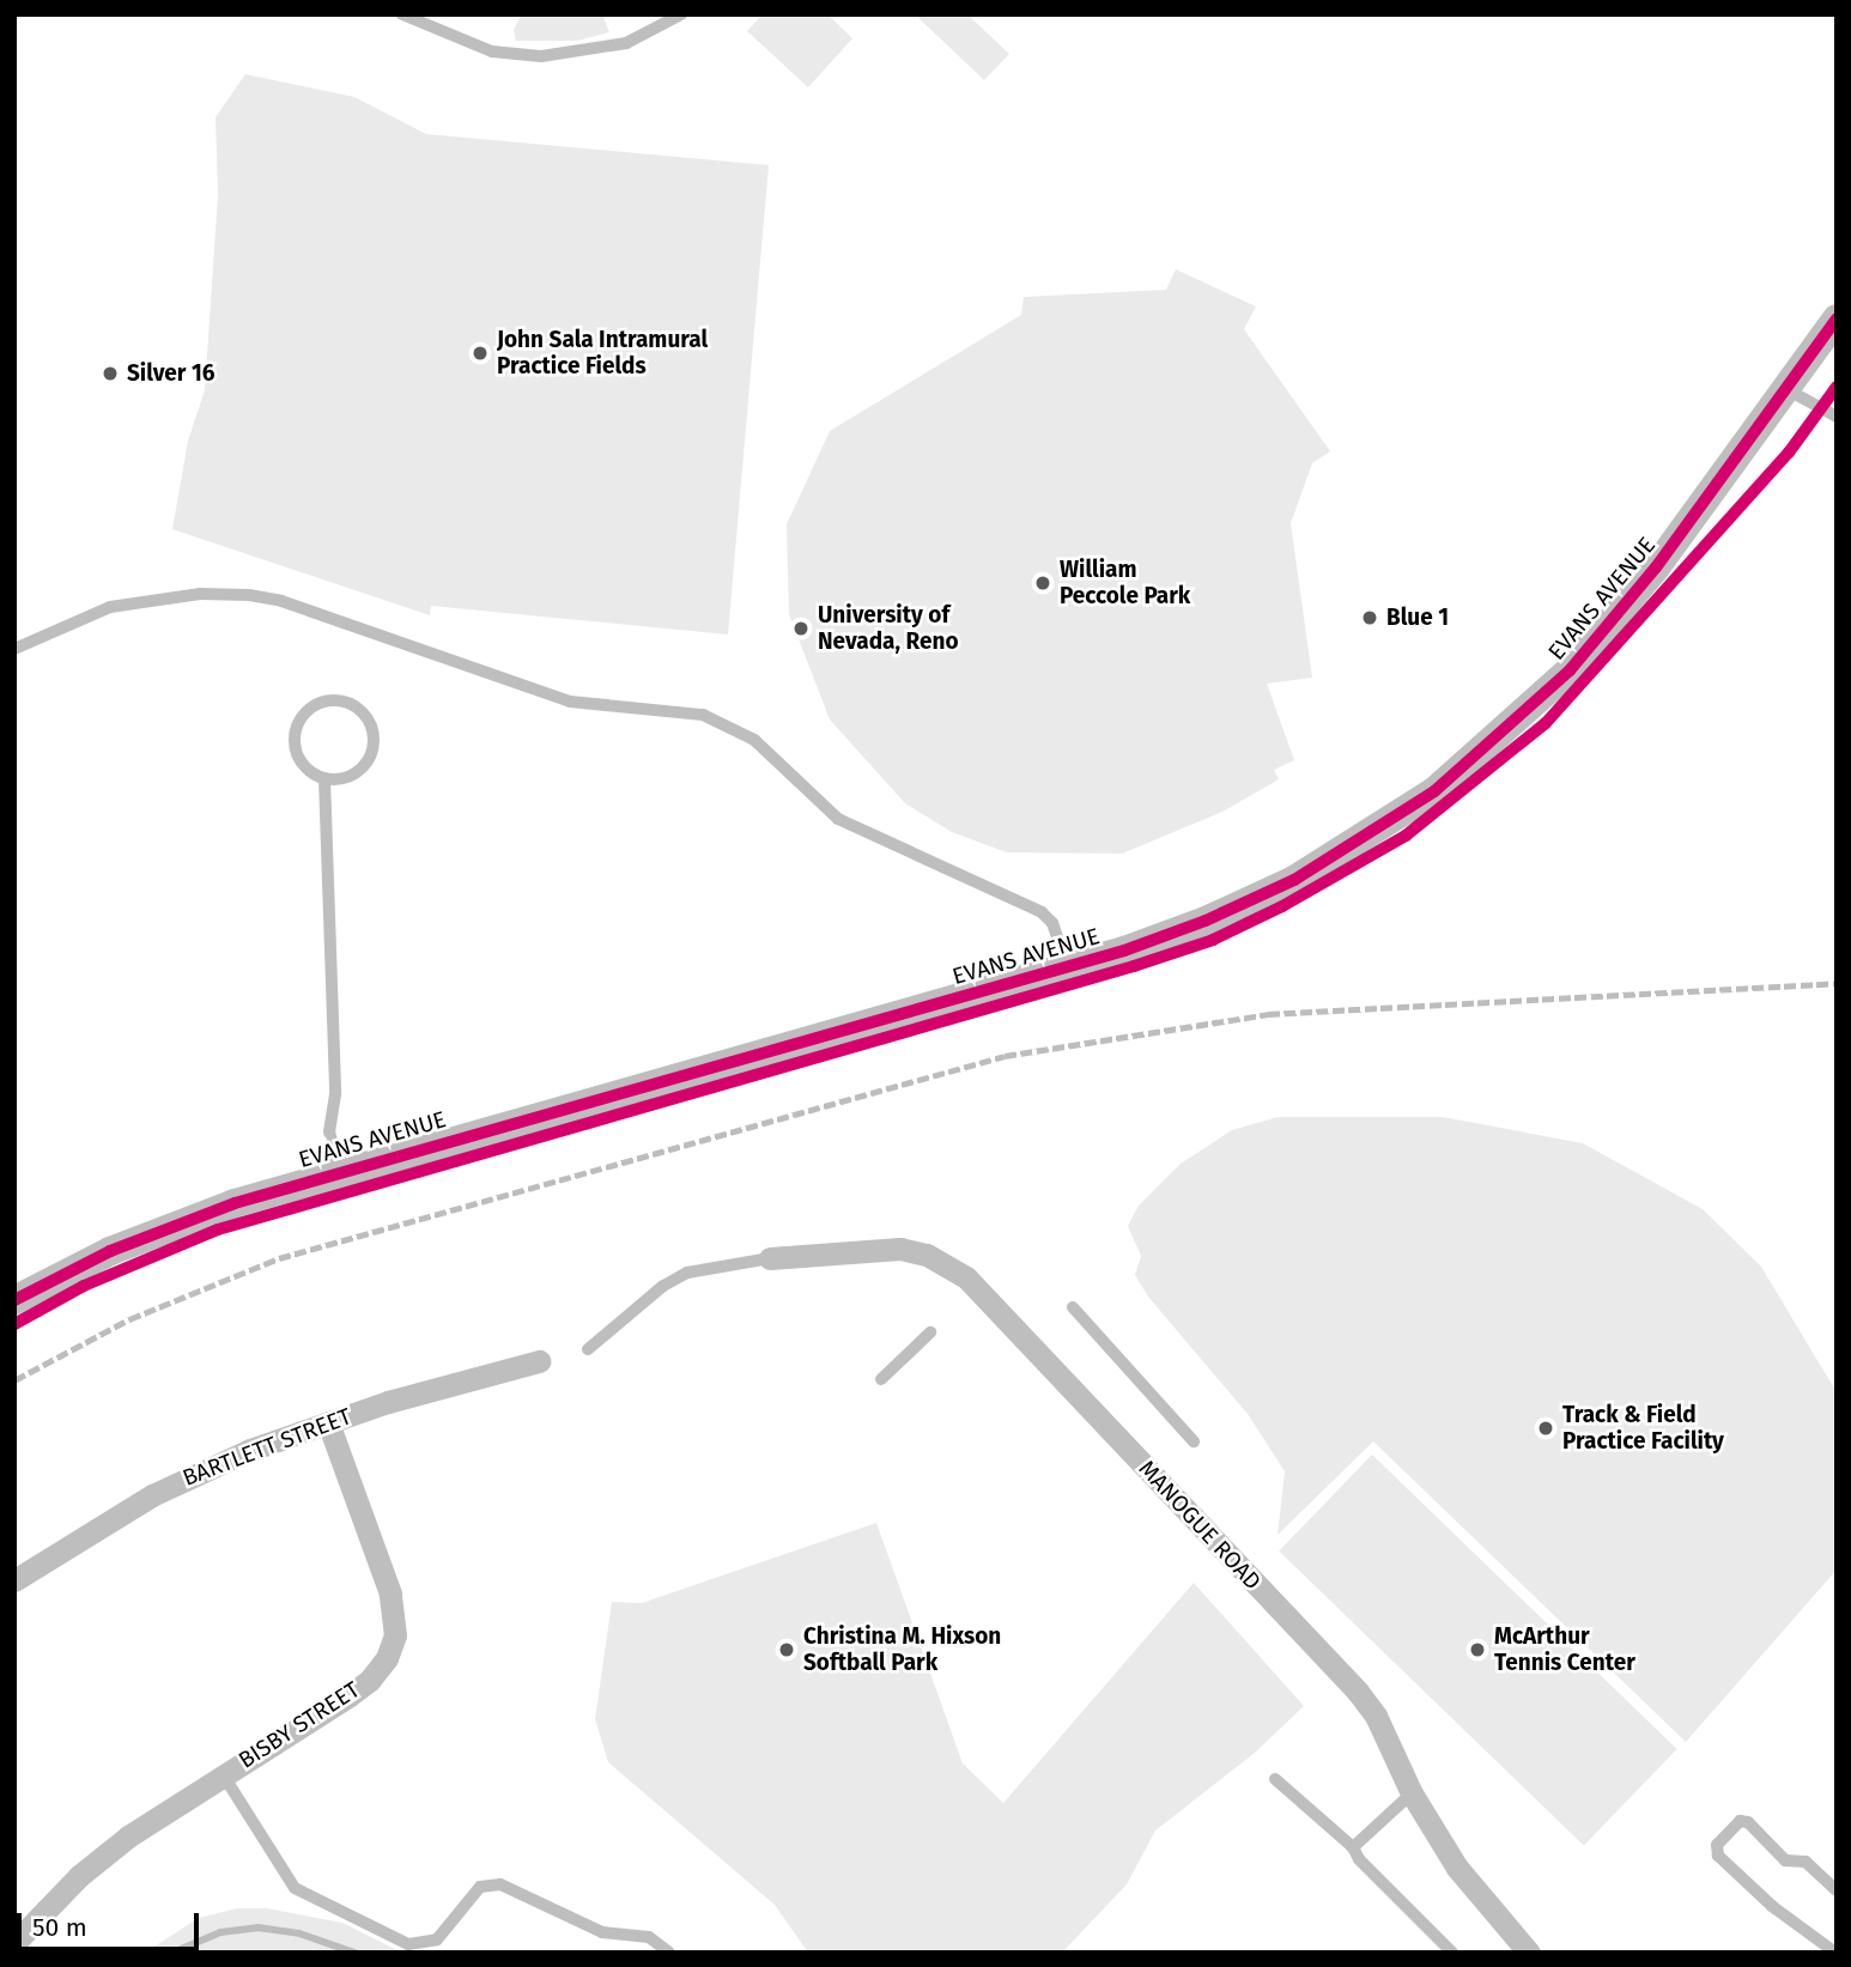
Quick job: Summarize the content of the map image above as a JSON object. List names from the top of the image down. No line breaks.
{"streets":{"street":["EVANS AVENUE","BARTLETT STREET","MANOGUE ROAD","BISBY STREET"]},"crossings":[["BARTLETT STREET","BISBY STREET"]],"places":["John Sala Intramural Practice Fields","Silver 16","William Peccole Park","Blue 1","University of Nevada, Reno","Track & Field Practice Facility","Christina M. Hixson Softball Park","McArthur Tennis Center"],"scale_bar":"50 m"}
